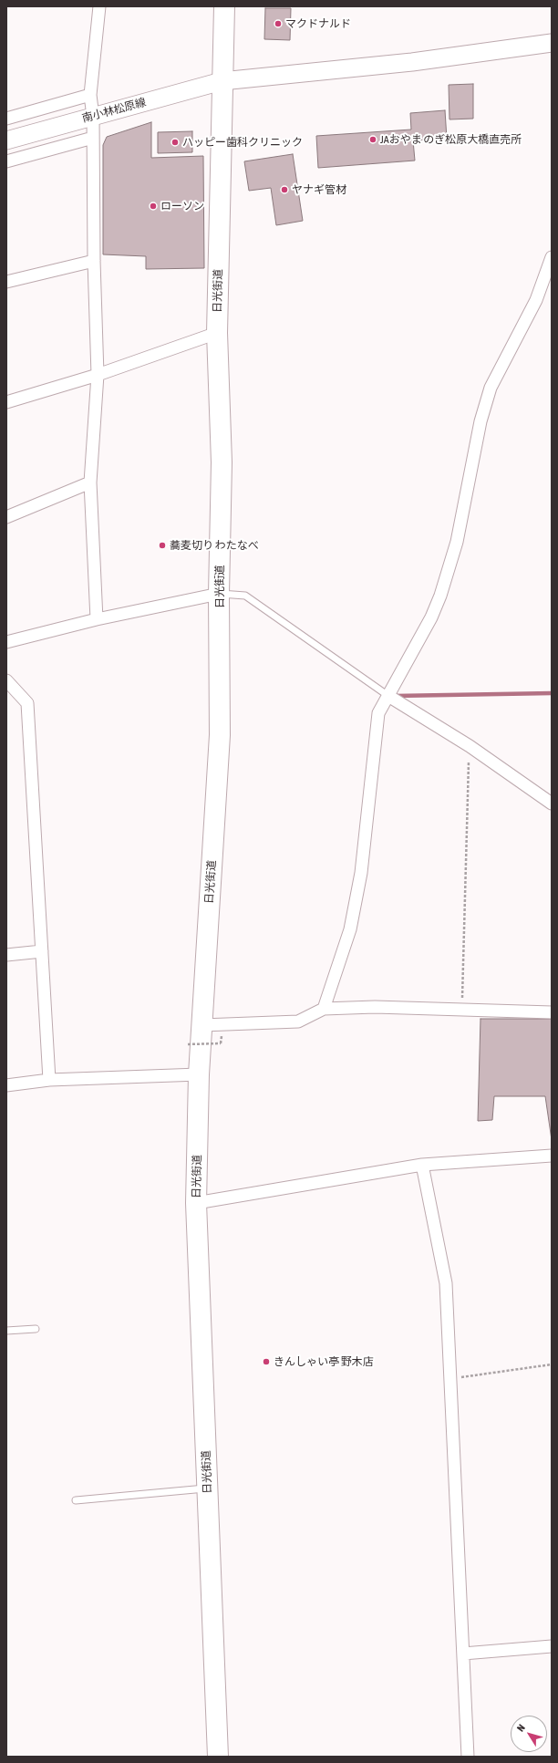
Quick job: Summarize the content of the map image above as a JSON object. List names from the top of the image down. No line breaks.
{"streets":{"highway":["日光街道"],"street":["南小林松原線"]},"crossings":[["南小林松原線","日光街道"]],"places":["マクドナルド","JAおやま のぎ松原大橋直売所","ハッピー歯科クリニック","ヤナギ管材","ローソン","蕎麦切り わたなべ","きんしゃい亭 野木店"],"north":"top left"}
